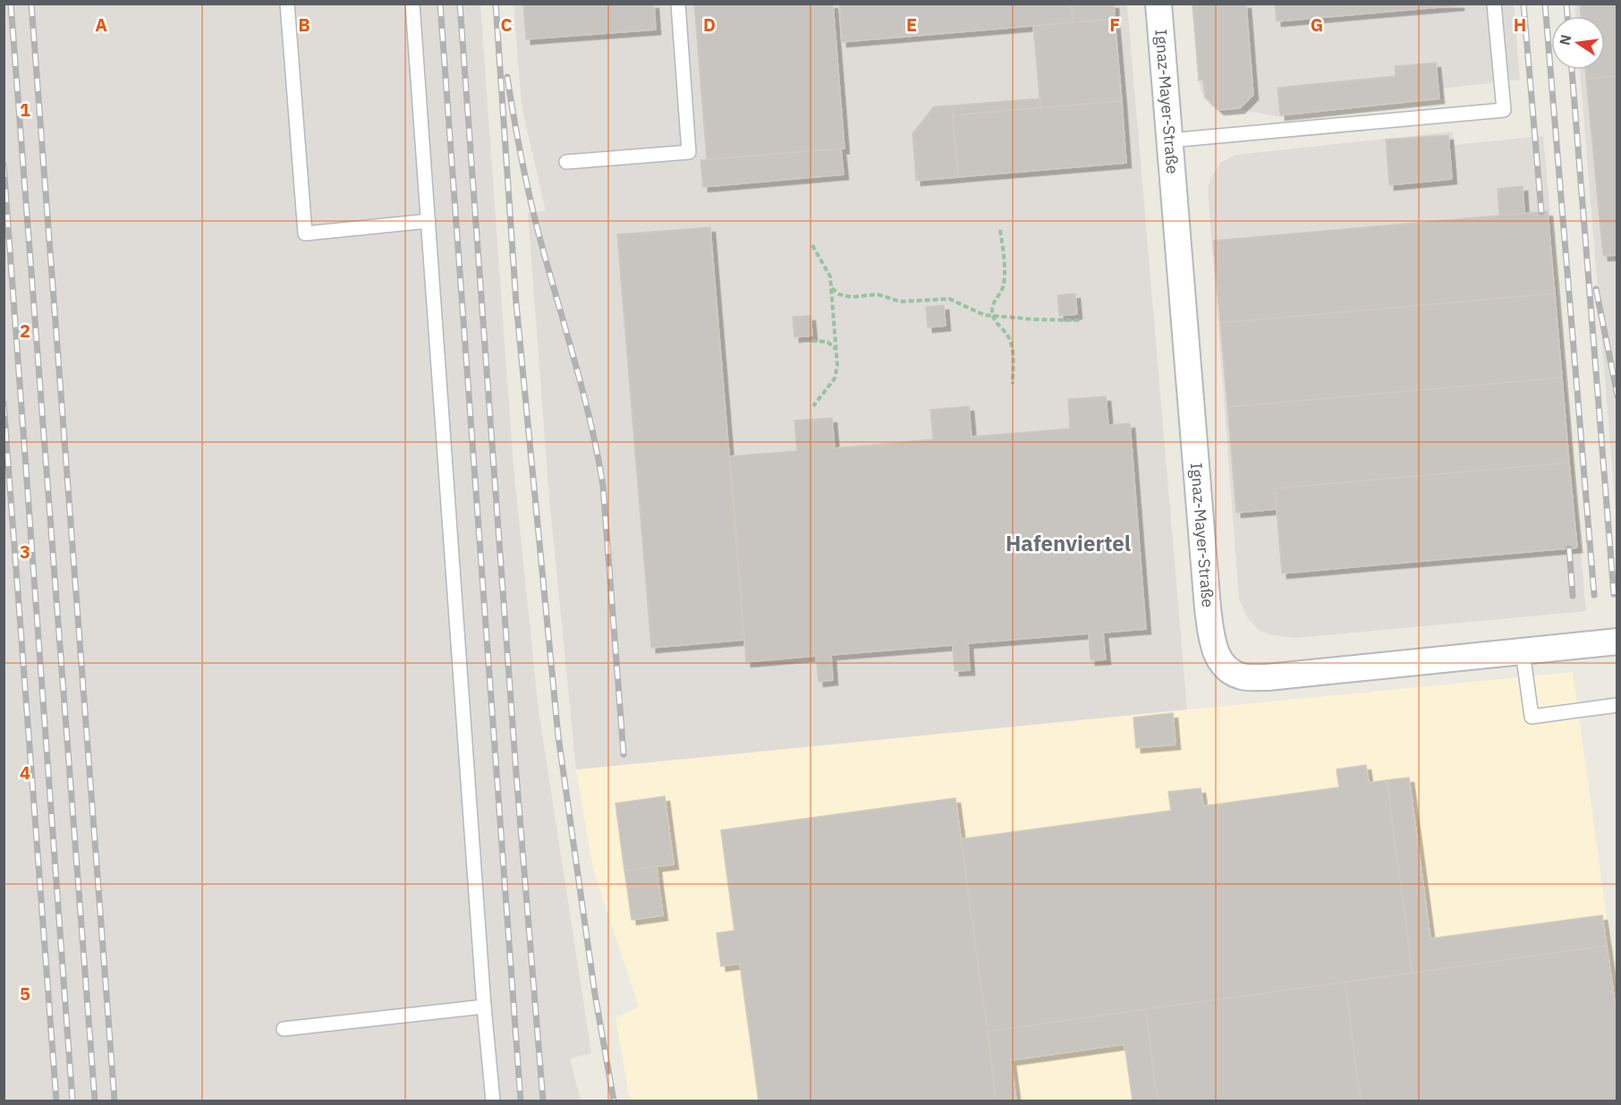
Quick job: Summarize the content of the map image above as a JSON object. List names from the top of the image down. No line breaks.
{"streets":{"street":["Ignaz-Mayer-Straße"]},"districts":["Hafenviertel"],"north":"left","grid":{"columns":["A","B","C","D","E","F","G","H"],"rows":["1","2","3","4","5"]}}
